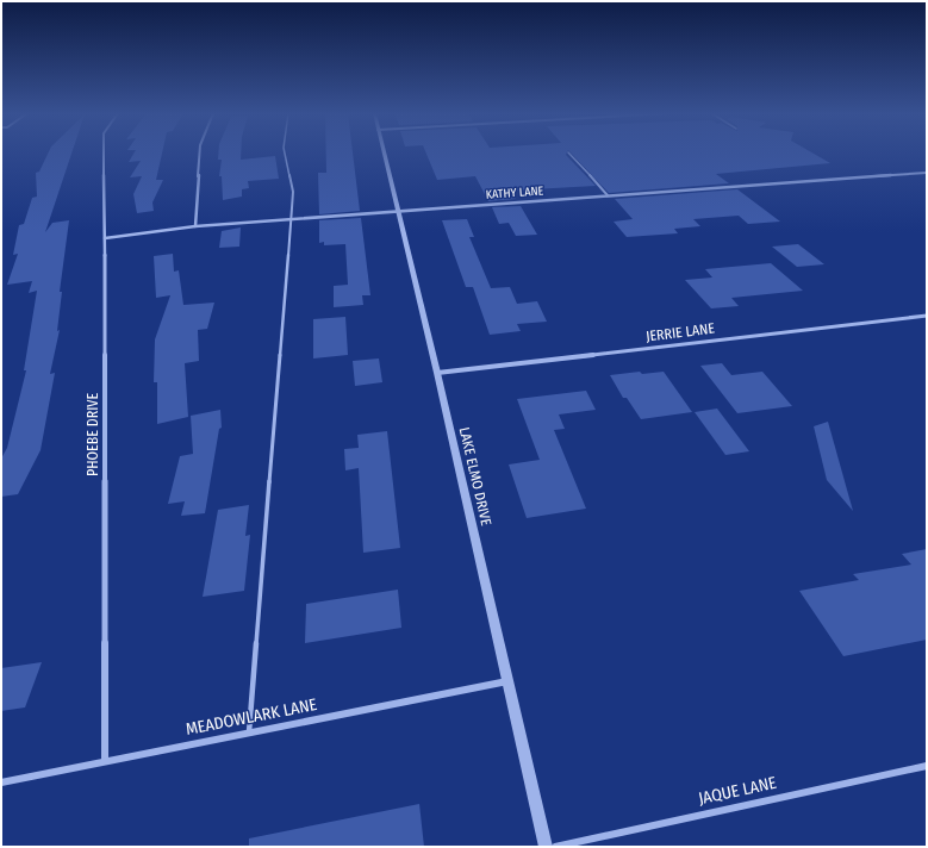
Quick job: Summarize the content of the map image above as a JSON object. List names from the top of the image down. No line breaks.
{"streets":{"street":["KATHY LANE","JERRIE LANE","PHOEBE DRIVE","LAKE ELMO DRIVE","MEADOWLARK LANE","JAQUE LANE"]},"crossings":[["KATHY LANE","PHOEBE DRIVE"],["KATHY LANE","LAKE ELMO DRIVE"],["JERRIE LANE","LAKE ELMO DRIVE"],["PHOEBE DRIVE","MEADOWLARK LANE"],["LAKE ELMO DRIVE","MEADOWLARK LANE"]]}
